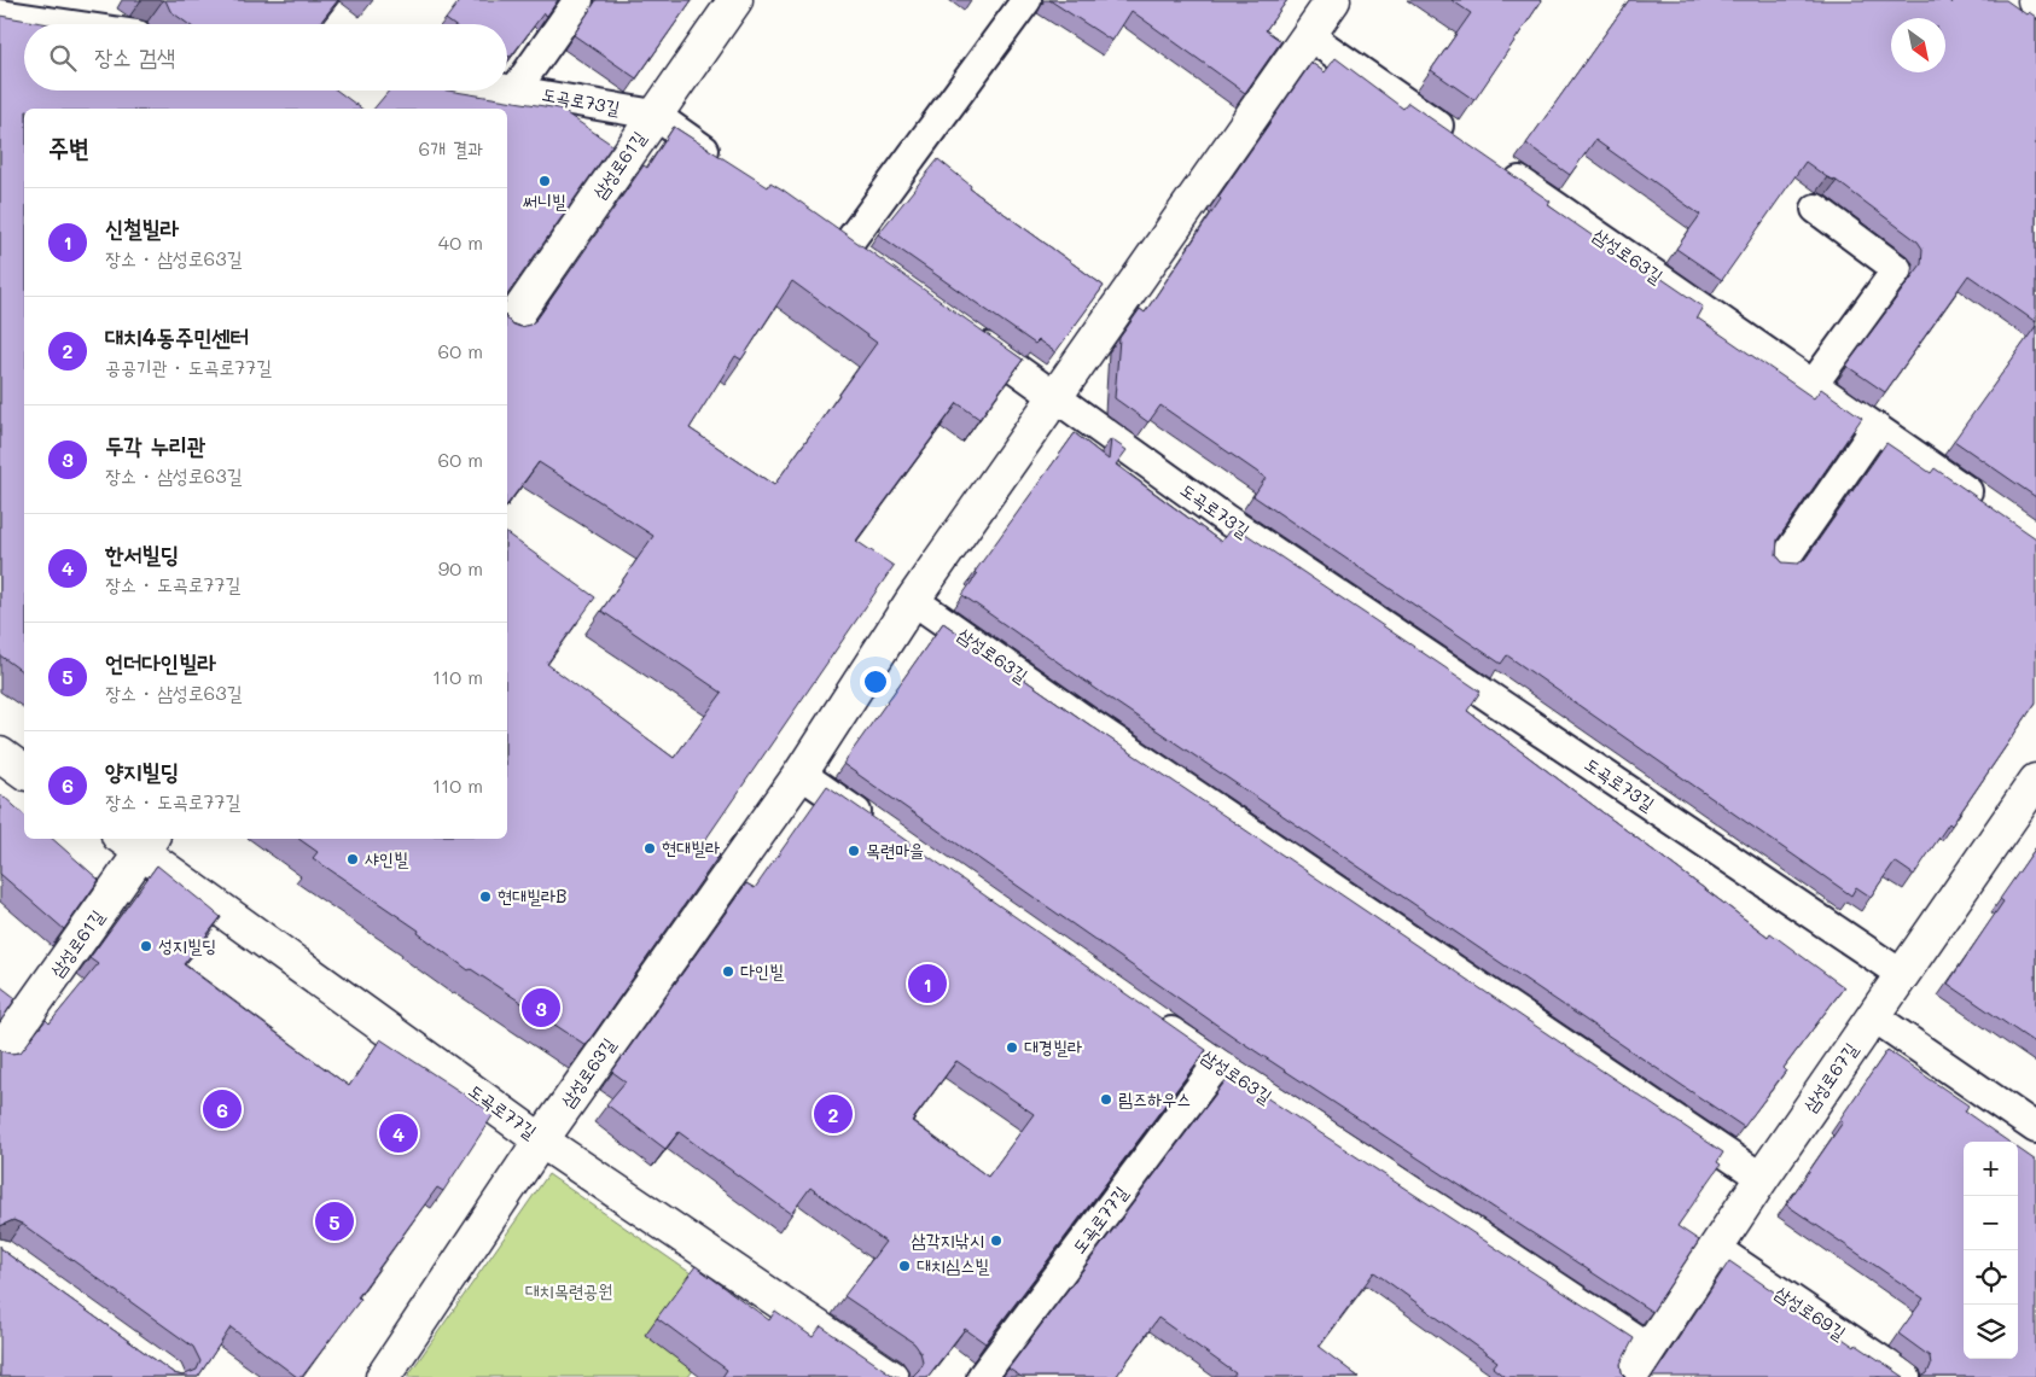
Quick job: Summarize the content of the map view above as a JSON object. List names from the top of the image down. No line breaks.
{"streets":{"street":["삼성로61길","삼성로63길","삼성로67길","도곡로77길"],"lane":["도곡로73길","삼성로69길"]},"crossings":[["도곡로73길","삼성로61길"],["도곡로73길","삼성로63길"],["도곡로73길","삼성로67길"],["삼성로61길","도곡로77길"],["삼성로63길","삼성로67길"],["삼성로63길","도곡로77길"],["삼성로67길","삼성로69길"]],"parks":["대치목련공원"],"places":["써니빌","현대빌라","목련마을","샤인빌","현대빌라B","성지빌딩","다인빌","대경빌라","림즈하우스","삼각지낚시","대치심스빌"],"north":"bottom right","page":{"search":"장소 검색","heading":["주변","6개 결과"],"list":[{"mark":"1","name":"신철빌라","note":"장소 · 삼성로63길","value":"40 m"},{"mark":"2","name":"대치4동주민센터","note":"공공기관 · 도곡로77길","value":"60 m"},{"mark":"3","name":"두각 누리관","note":"장소 · 삼성로63길","value":"60 m"},{"mark":"4","name":"한서빌딩","note":"장소 · 도곡로77길","value":"90 m"},{"mark":"5","name":"언더다인빌라","note":"장소 · 삼성로63길","value":"110 m"},{"mark":"6","name":"양지빌딩","note":"장소 · 도곡로77길","value":"110 m"}],"pins":["1","3","6","2","4","5"],"map_buttons":["+","−"]}}
